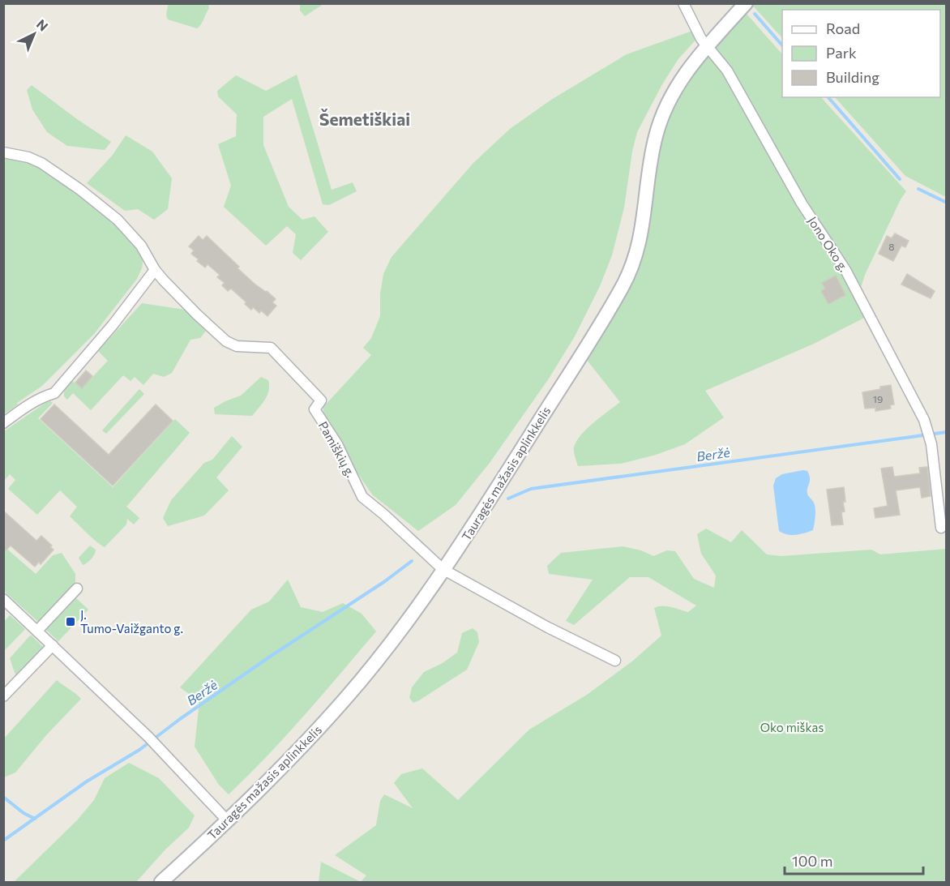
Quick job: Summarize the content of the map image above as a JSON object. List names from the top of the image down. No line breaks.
{"streets":{"main road":["Tauragės mažasis aplinkkelis"],"street":["Jono Oko g.","Pamiškių g."]},"crossings":[["Jono Oko g.","Tauragės mažasis aplinkkelis"],["Pamiškių g.","Tauragės mažasis aplinkkelis"]],"districts":["Šemetiškiai"],"water":["Beržė"],"parks":["Oko miškas"],"places":{"transit":["J. Tumo-Vaižganto g."]},"house_numbers":["8","19"],"legend":["Road","Park","Building"],"scale_bar":"100 m","north":"top right"}
